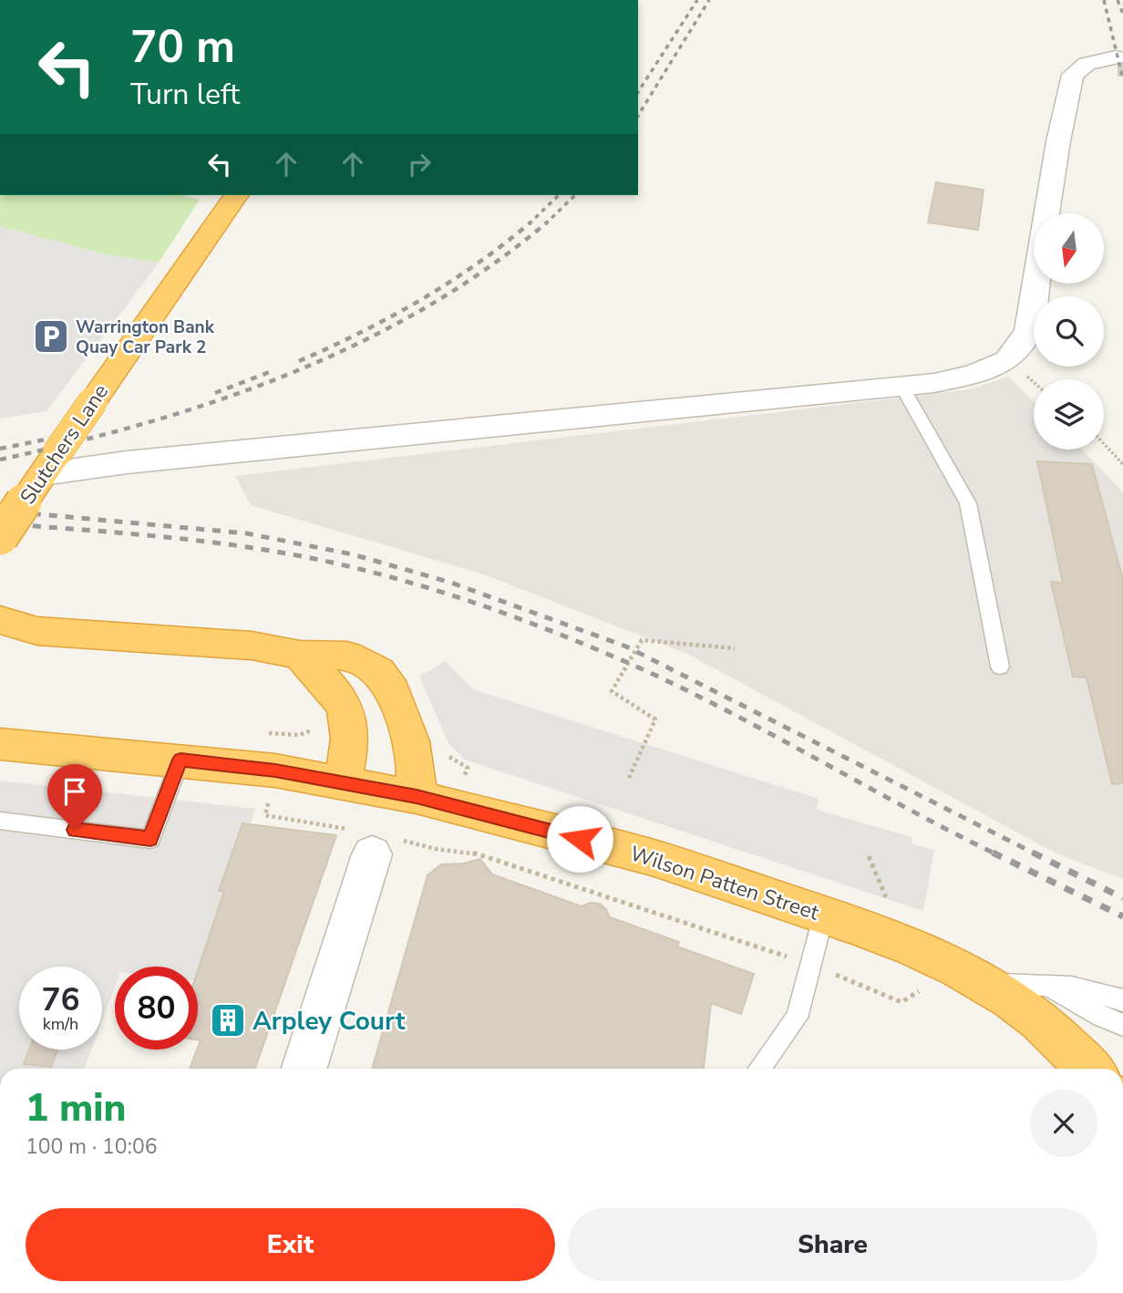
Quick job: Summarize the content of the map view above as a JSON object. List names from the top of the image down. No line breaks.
{"streets":{"highway":["Slutchers Lane","Wilson Patten Street"]},"places":{"parking":["Warrington Bank Quay Car Park 2"],"building":["Arpley Court"]},"north":"bottom","page":{"turn":["70 m","Turn left"],"speed":"76 km/h","limit":"80","heading":["1 min","100 m · 10:06"],"buttons":["Exit","Share"]}}
